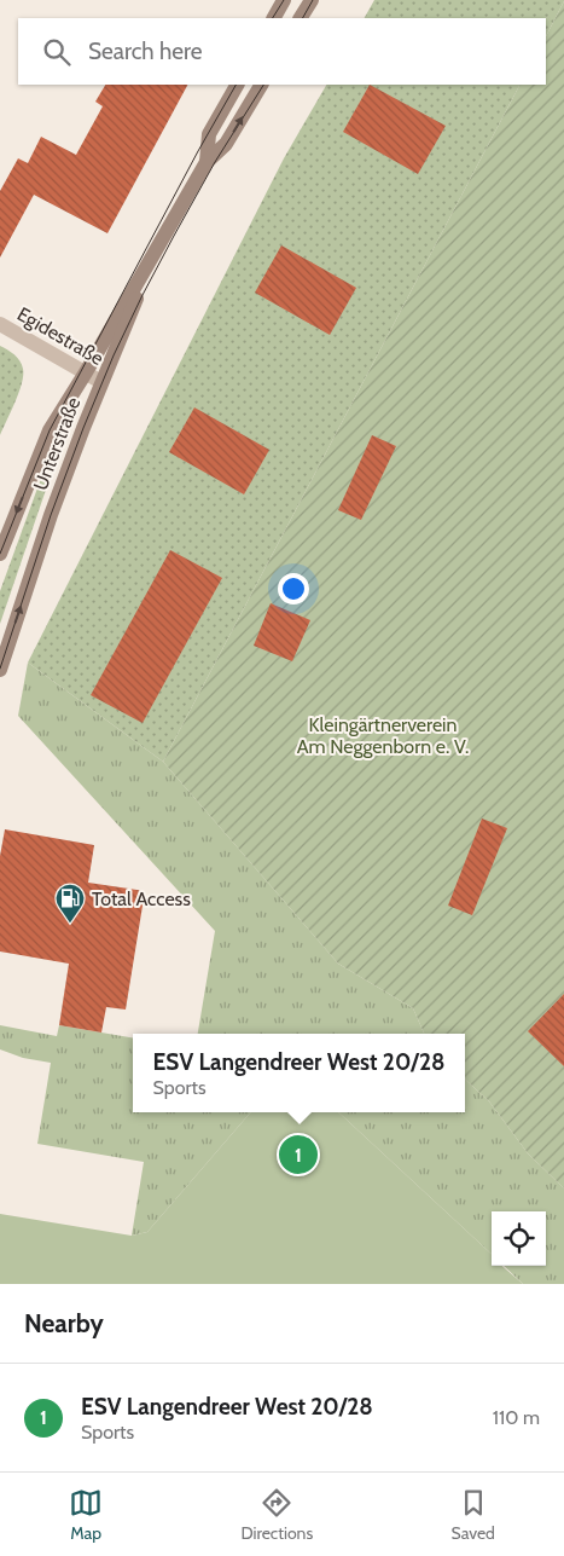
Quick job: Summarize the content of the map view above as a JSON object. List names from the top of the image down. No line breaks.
{"streets":{"main road":["Unterstraße"],"street":["Egidestraße"]},"crossings":[["Egidestraße","Unterstraße"]],"parks":["Kleingärtnerverein Am Neggenborn e. V."],"places":{"fuel station":["Total Access"]},"page":{"search":"Search here","popup":["ESV Langendreer West 20/28","Sports"],"pins":"1","heading":"Nearby","list":[{"mark":"1","name":"ESV Langendreer West 20/28","note":"Sports","value":"110 m"}],"nav":["Map","Directions","Saved"]}}
